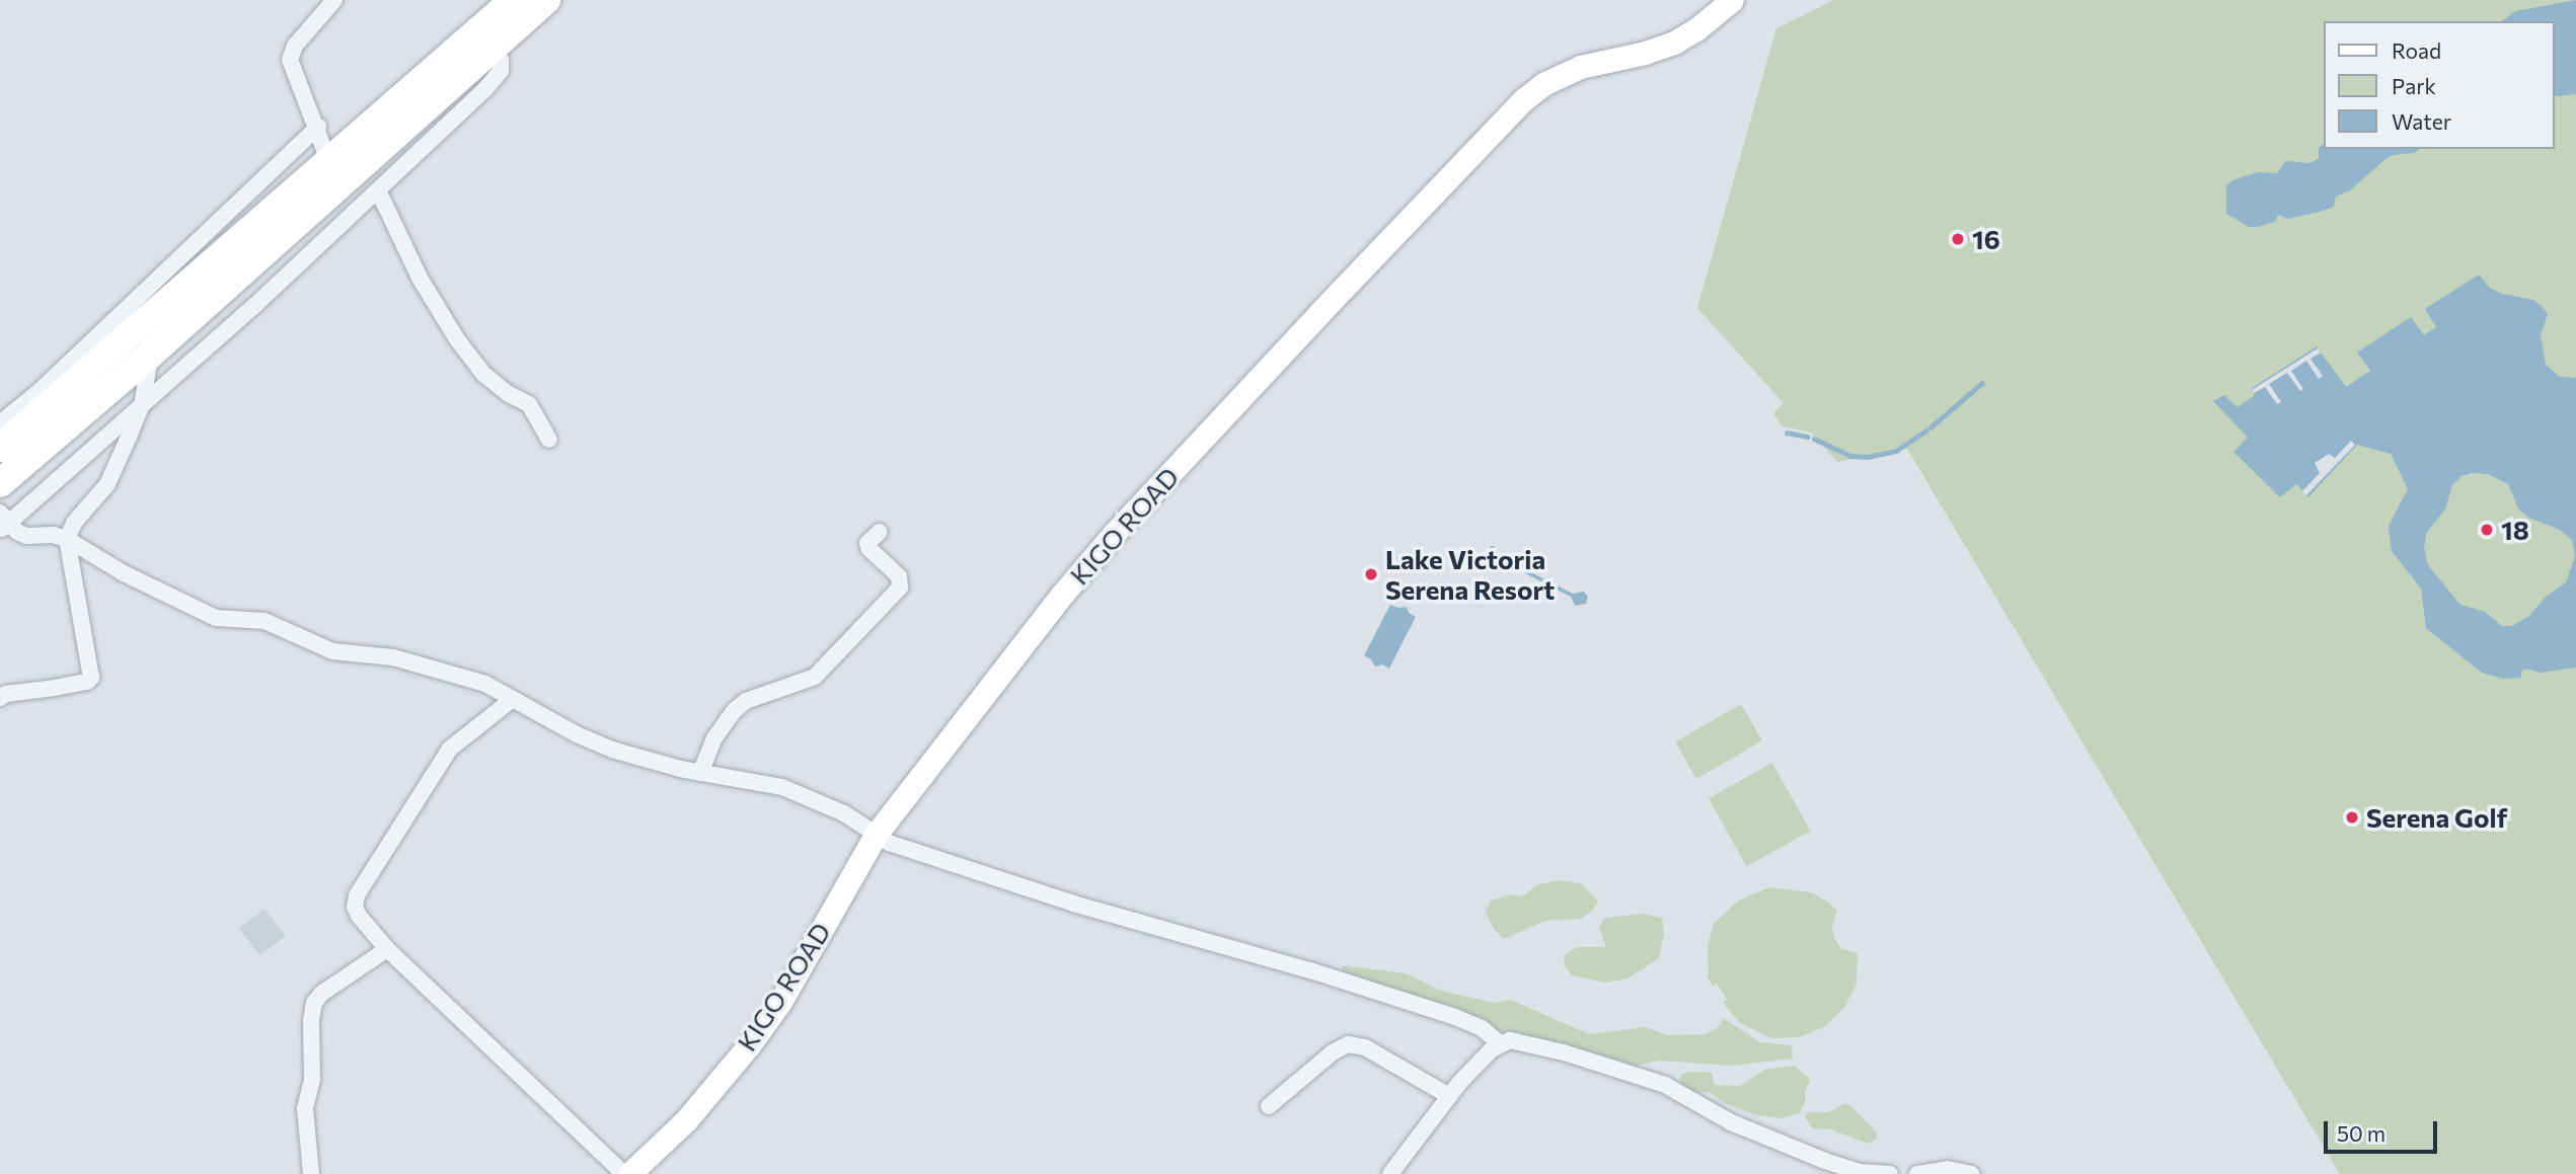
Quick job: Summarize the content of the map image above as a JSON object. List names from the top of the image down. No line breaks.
{"streets":{"street":["KIGO ROAD"]},"places":["16","18","Lake Victoria Serena Resort","Serena Golf"],"legend":["Road","Park","Water"],"scale_bar":"50 m"}
